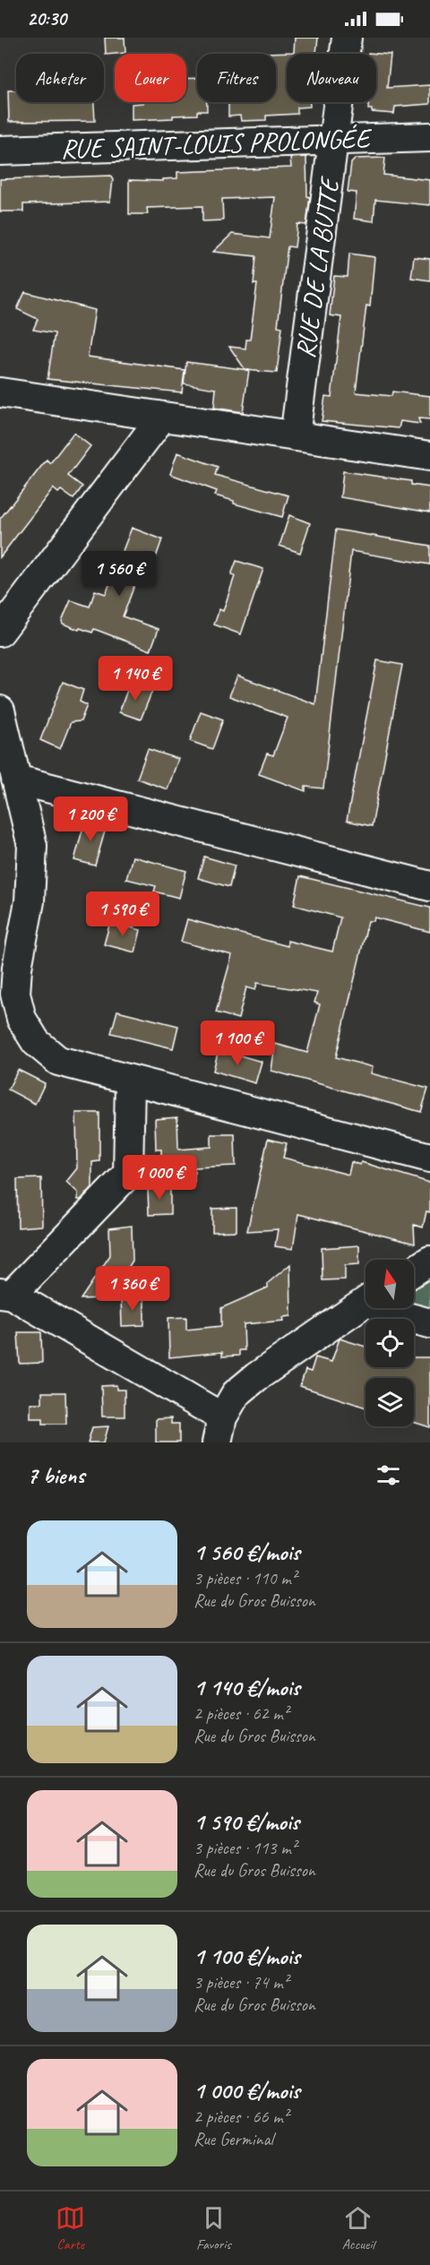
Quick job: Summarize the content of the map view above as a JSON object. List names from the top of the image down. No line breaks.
{"streets":{"street":["RUE SAINT-LOUIS PROLONGÉE","RUE DE LA BUTTE"]},"crossings":[["RUE SAINT-LOUIS PROLONGÉE","RUE DE LA BUTTE"]],"north":"top","page":{"status":"20:30","chip":["Acheter","Louer","Filtres","Nouveau"],"price":["1 560 €","1 140 €","1 200 €","1 590 €","1 100 €","1 000 €","1 360 €"],"heading":"7 biens","list":[{"name":"1 560 €/mois","note":"3 pièces · 110 m² · Rue du Gros Buisson"},{"name":"1 140 €/mois","note":"2 pièces · 62 m² · Rue du Gros Buisson"},{"name":"1 590 €/mois","note":"3 pièces · 113 m² · Rue du Gros Buisson"},{"name":"1 100 €/mois","note":"3 pièces · 74 m² · Rue du Gros Buisson"},{"name":"1 000 €/mois","note":"2 pièces · 66 m² · Rue Germinal"}],"tabs":["Carte","Favoris","Accueil"]}}
